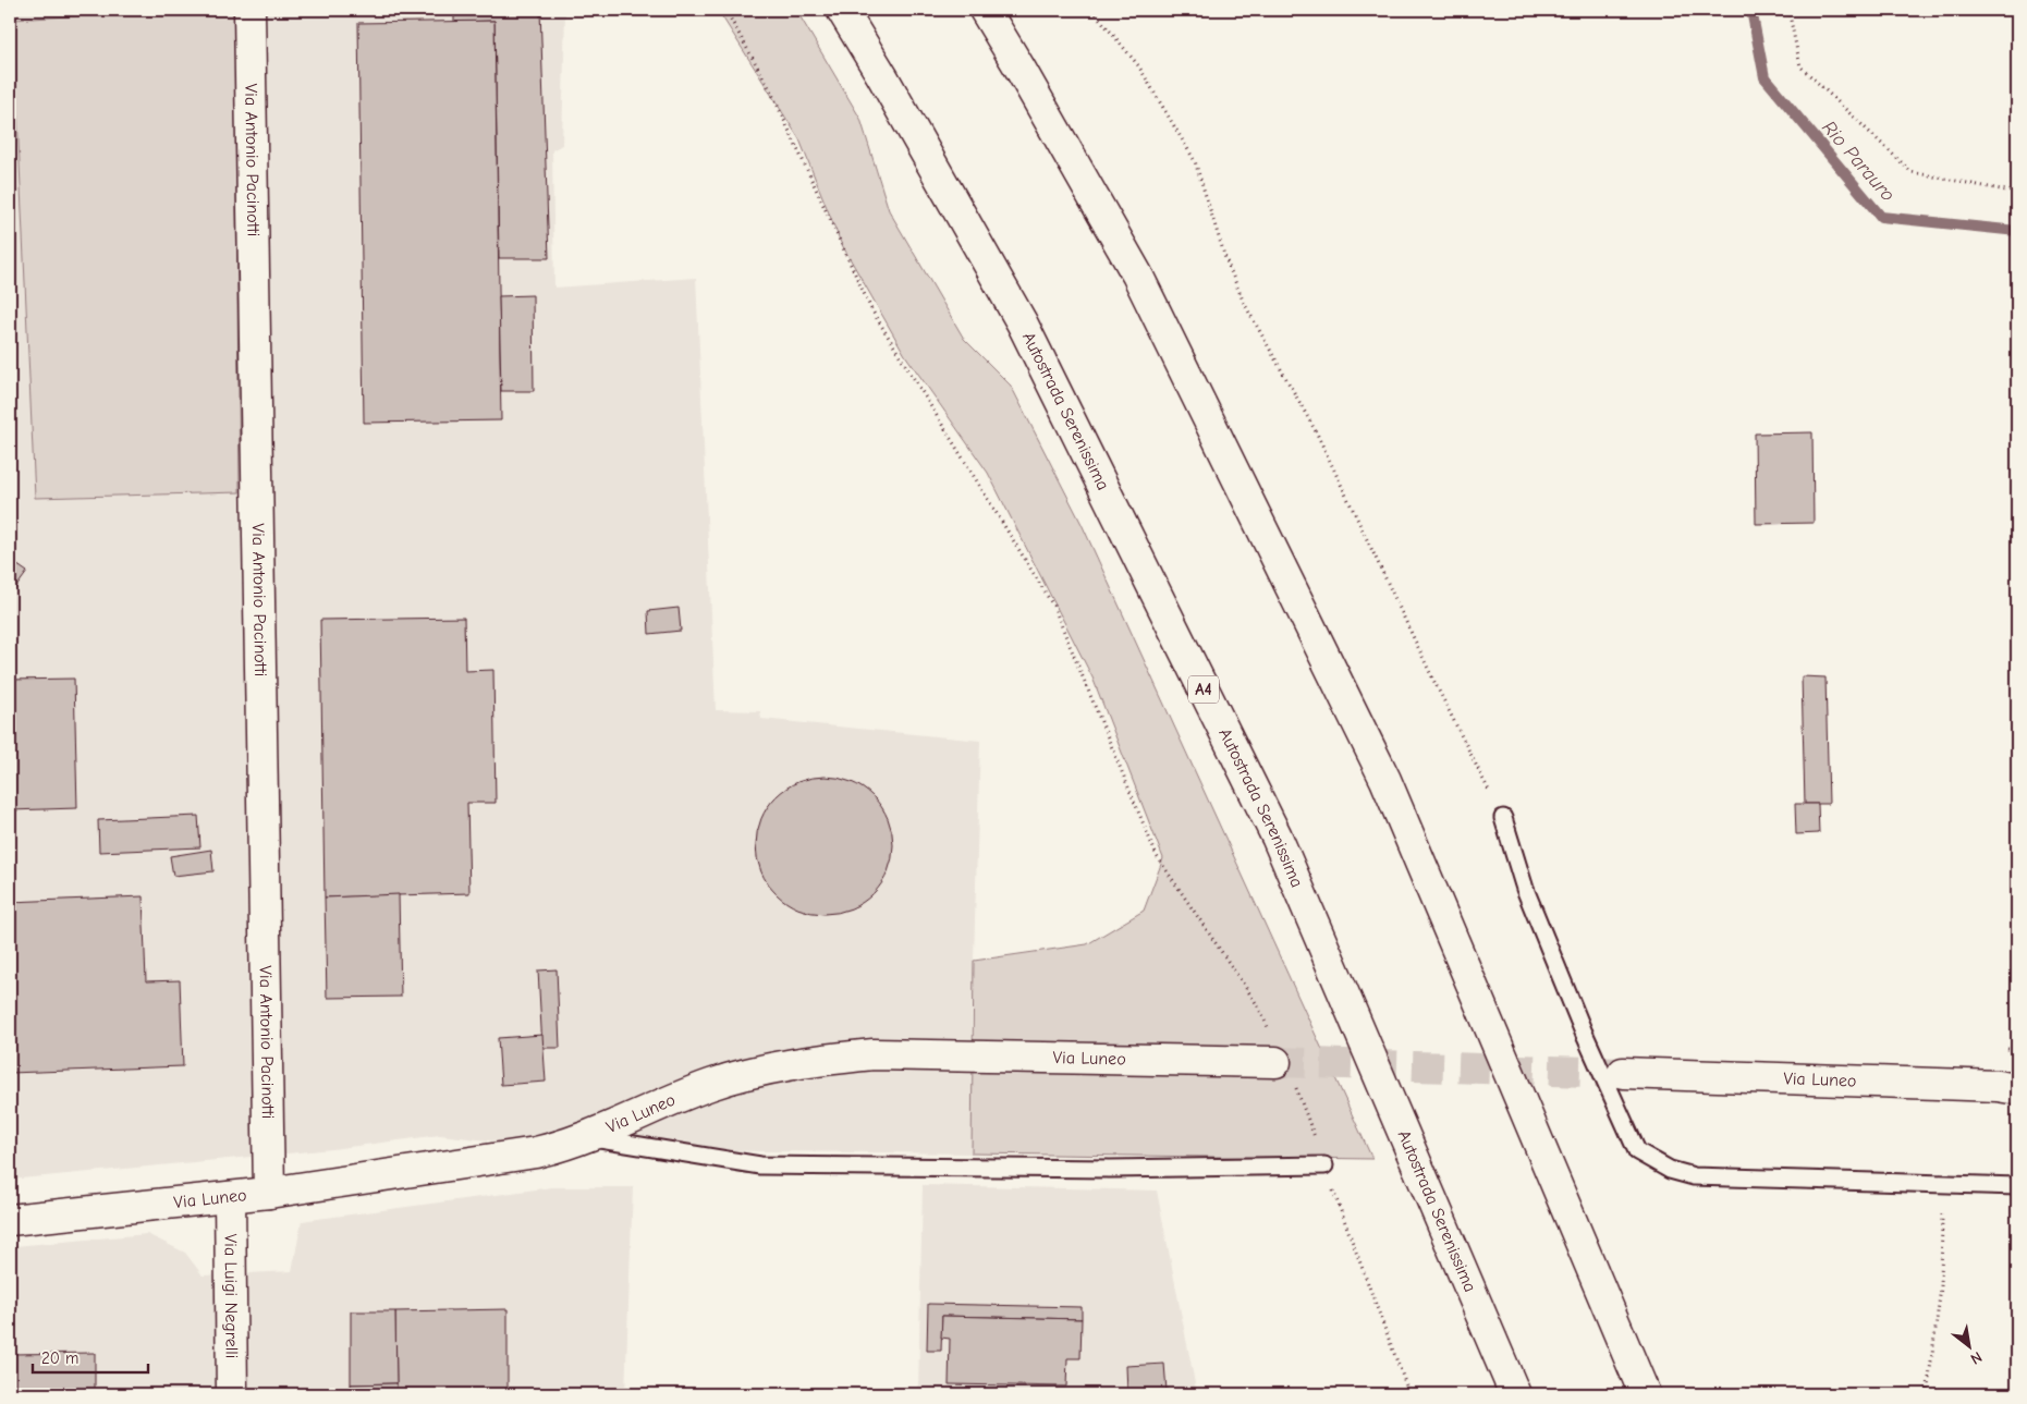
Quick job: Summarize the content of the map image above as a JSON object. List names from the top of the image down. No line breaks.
{"streets":{"main road":["Via Antonio Pacinotti","Autostrada Serenissima","A4","Via Luneo","Via Luigi Negrelli"]},"crossings":[["Via Antonio Pacinotti","Via Luneo"],["Via Luneo","Via Luigi Negrelli"]],"water":["Rio Parauro"],"scale_bar":"20 m","north":"bottom right"}
